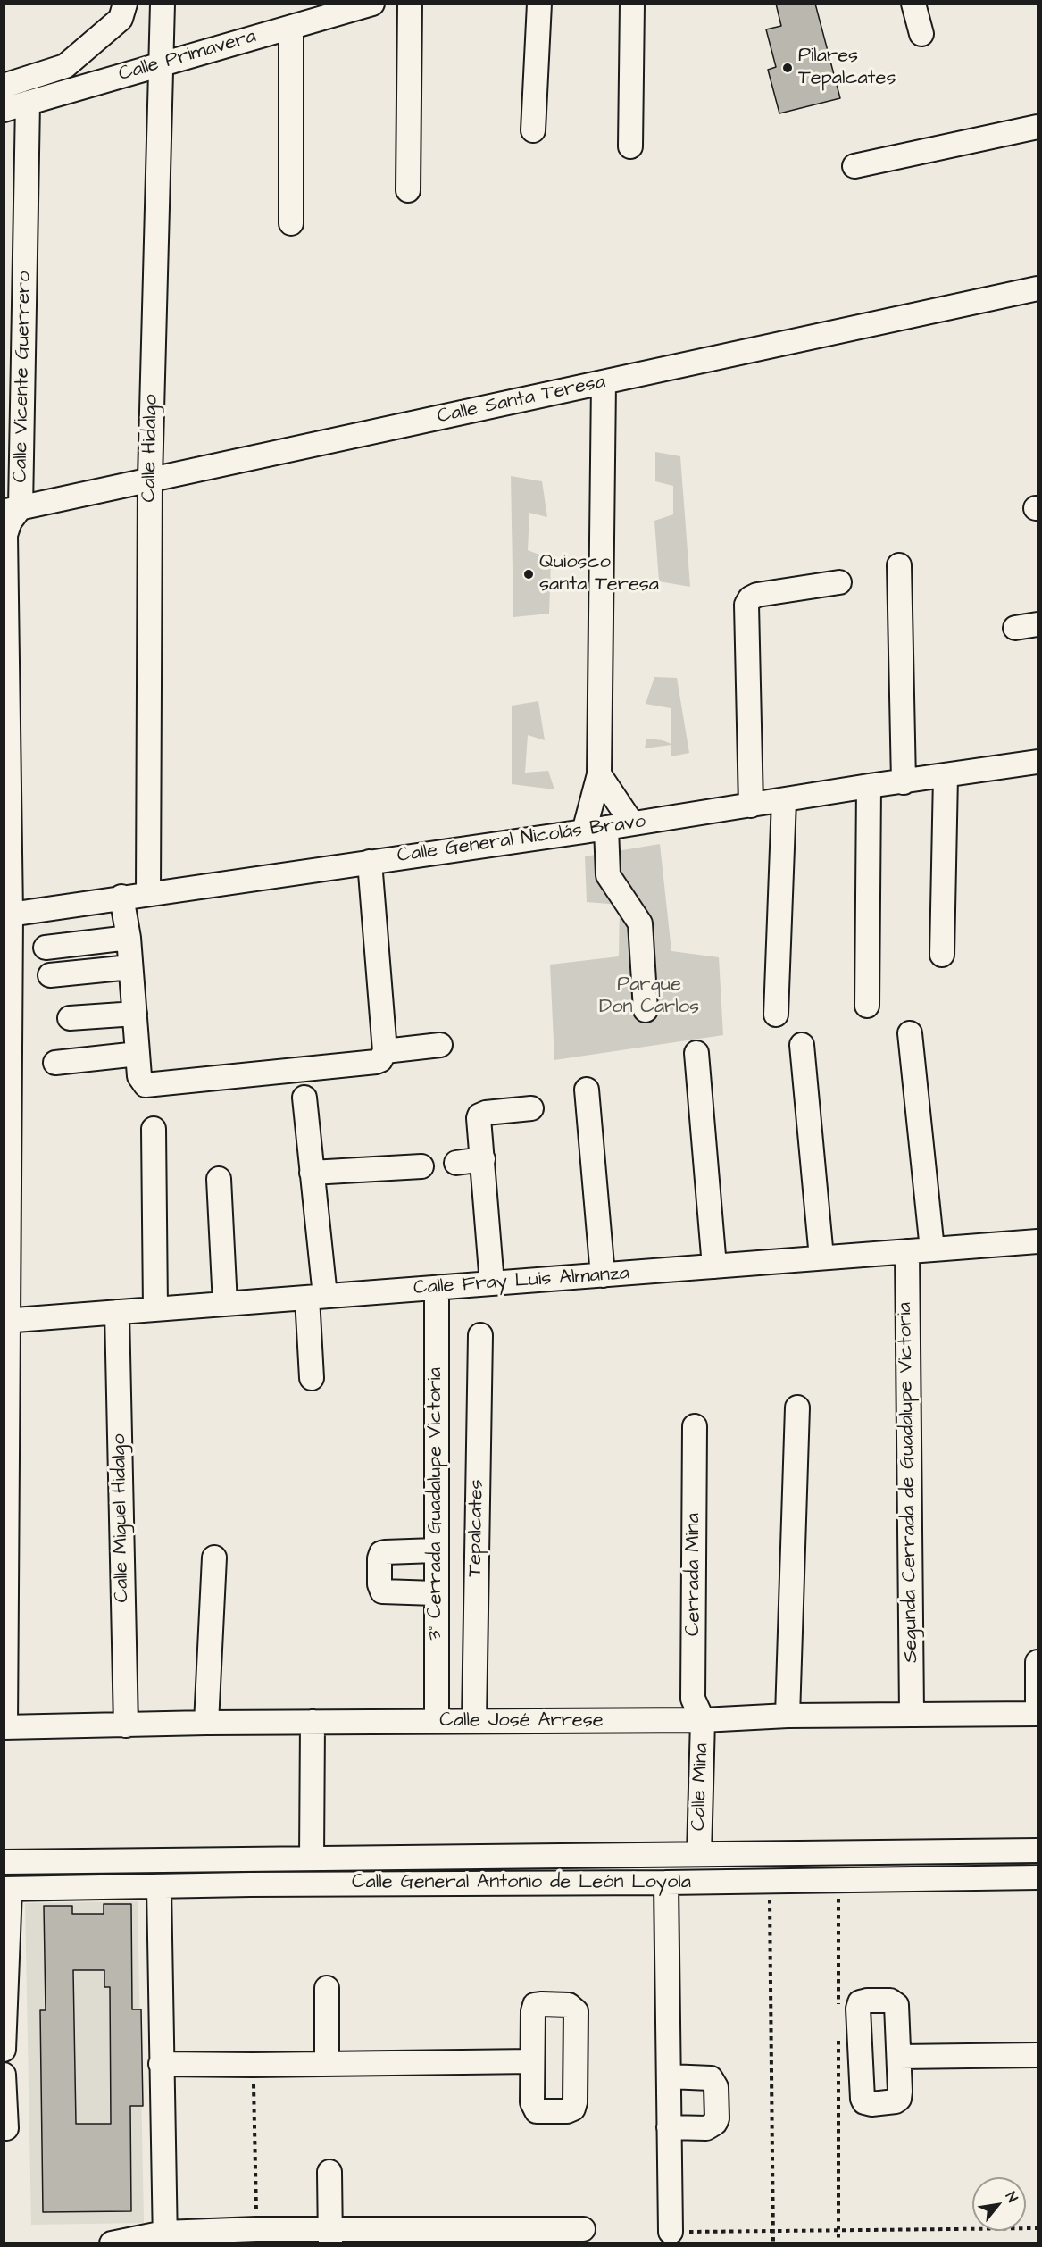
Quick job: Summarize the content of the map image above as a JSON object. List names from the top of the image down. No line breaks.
{"streets":{"street":["Calle Primavera","Calle Vicente Guerrero","Calle Santa Teresa","Calle Hidalgo","Calle General Nicolás Bravo","Calle Fray Luis Almanza","Segunda Cerrada de Guadalupe Victoria","3˚ Cerrada Guadalupe Victoria","Calle Miguel Hidalgo","Tepalcates","Cerrada Mina","Calle José Arrese","Calle Mina","Calle General Antonio de León Loyola"]},"crossings":[["Calle Primavera","Calle Vicente Guerrero"],["Calle Primavera","Calle Hidalgo"],["Calle Vicente Guerrero","Calle Santa Teresa"],["Calle Vicente Guerrero","Calle General Nicolás Bravo"],["Calle Vicente Guerrero","Calle Fray Luis Almanza"],["Calle Vicente Guerrero","Calle José Arrese"],["Calle Santa Teresa","Calle Hidalgo"],["Calle Hidalgo","Calle General Nicolás Bravo"],["Calle Fray Luis Almanza","Segunda Cerrada de Guadalupe Victoria"],["Calle Fray Luis Almanza","3˚ Cerrada Guadalupe Victoria"],["Calle Fray Luis Almanza","Calle Miguel Hidalgo"],["Segunda Cerrada de Guadalupe Victoria","Calle José Arrese"],["3˚ Cerrada Guadalupe Victoria","Calle José Arrese"],["Calle Miguel Hidalgo","Calle José Arrese"],["Tepalcates","Calle José Arrese"],["Cerrada Mina","Calle José Arrese"],["Cerrada Mina","Calle Mina"],["Calle José Arrese","Calle Mina"],["Calle Mina","Calle General Antonio de León Loyola"]],"parks":["Parque Don Carlos"],"places":["Pilares Tepalcates","Quiosco santa Teresa"],"north":"top right"}
